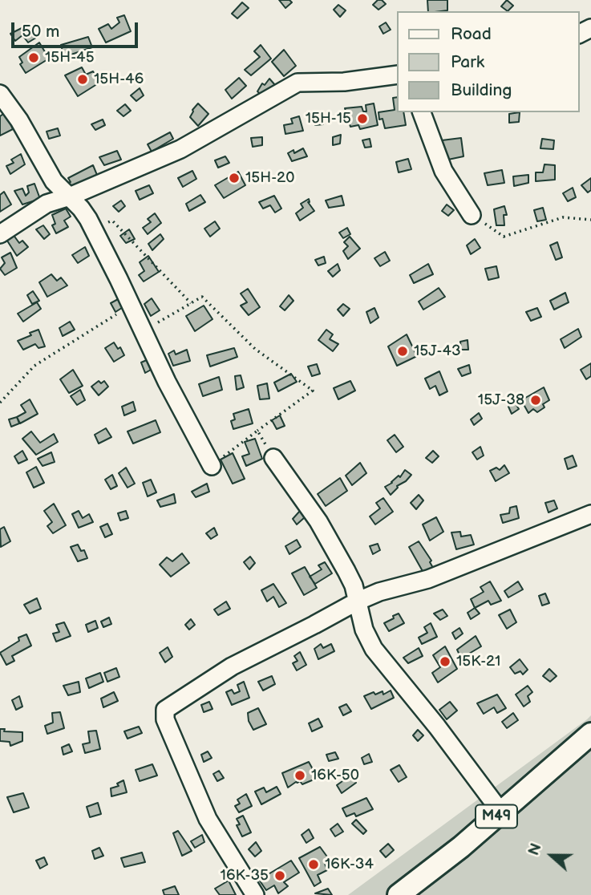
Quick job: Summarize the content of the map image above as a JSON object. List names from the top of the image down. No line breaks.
{"streets":{"main road":["M49"]},"places":["15H-45","15H-46","15H-15","15H-20","15J-43","15J-38","15K-21","16K-50","16K-34","16K-35"],"legend":["Road","Park","Building"],"scale_bar":"50 m","north":"left"}
